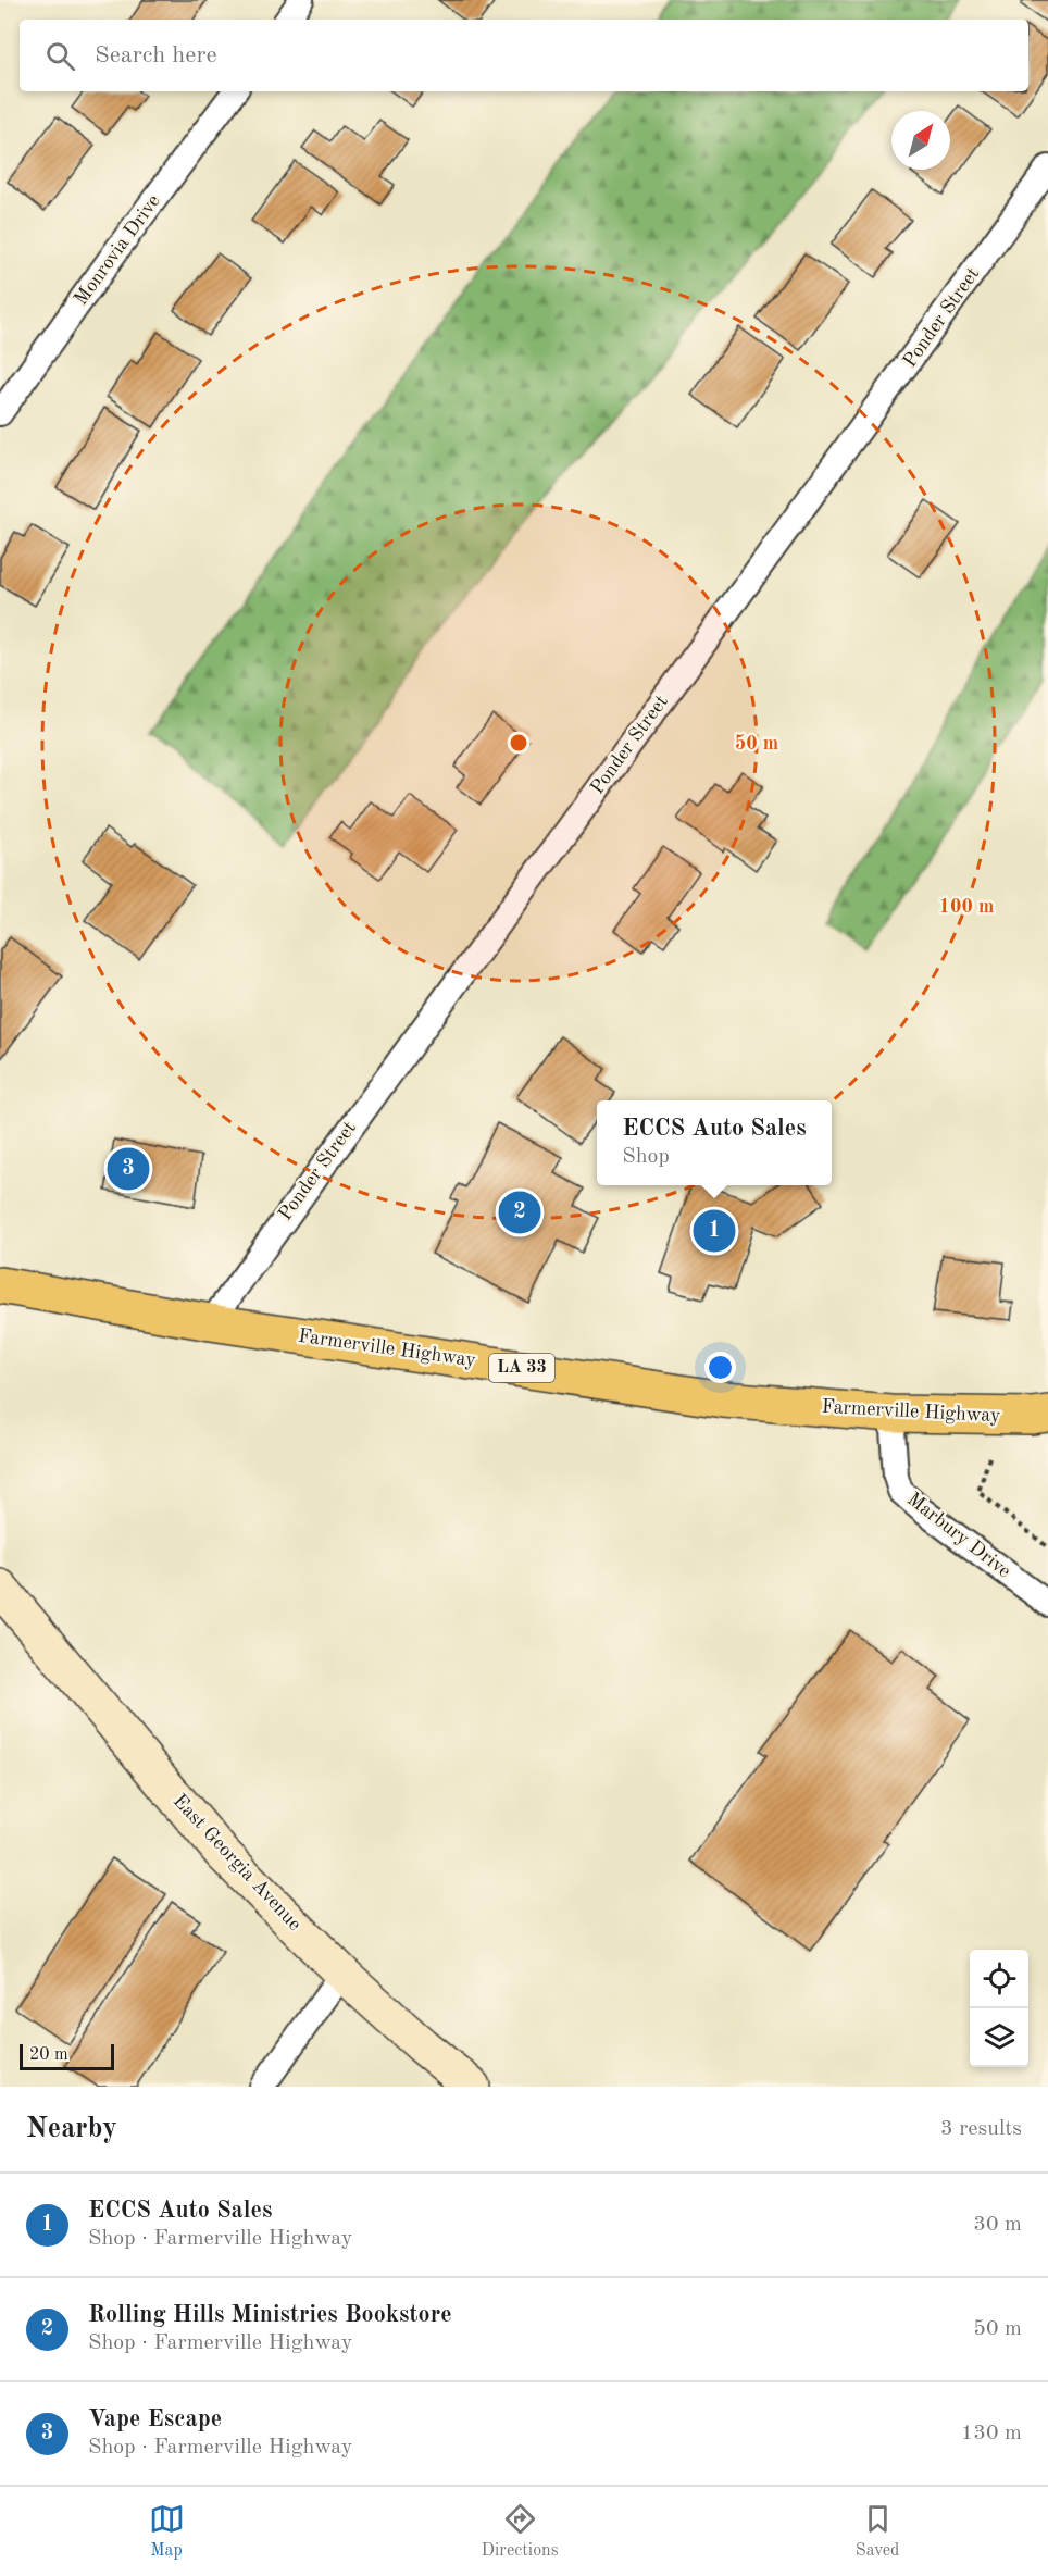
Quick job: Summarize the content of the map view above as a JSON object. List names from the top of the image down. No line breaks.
{"streets":{"main road":["Farmerville Highway","LA 33","East Georgia Avenue"],"street":["Monrovia Drive","Ponder Street","Marbury Drive"]},"crossings":[["Ponder Street","Farmerville Highway"],["Farmerville Highway","Marbury Drive"]],"scale_bar":"20 m","north":"top right","page":{"search":"Search here","popup":["ECCS Auto Sales","Shop"],"pins":["3","2","1"],"scale":"20 m","heading":["Nearby","3 results"],"list":[{"mark":"1","name":"ECCS Auto Sales","note":"Shop · Farmerville Highway","value":"30 m"},{"mark":"2","name":"Rolling Hills Ministries Bookstore","note":"Shop · Farmerville Highway","value":"50 m"},{"mark":"3","name":"Vape Escape","note":"Shop · Farmerville Highway","value":"130 m"}],"nav":["Map","Directions","Saved"]},"rings":["50 m","100 m"]}
